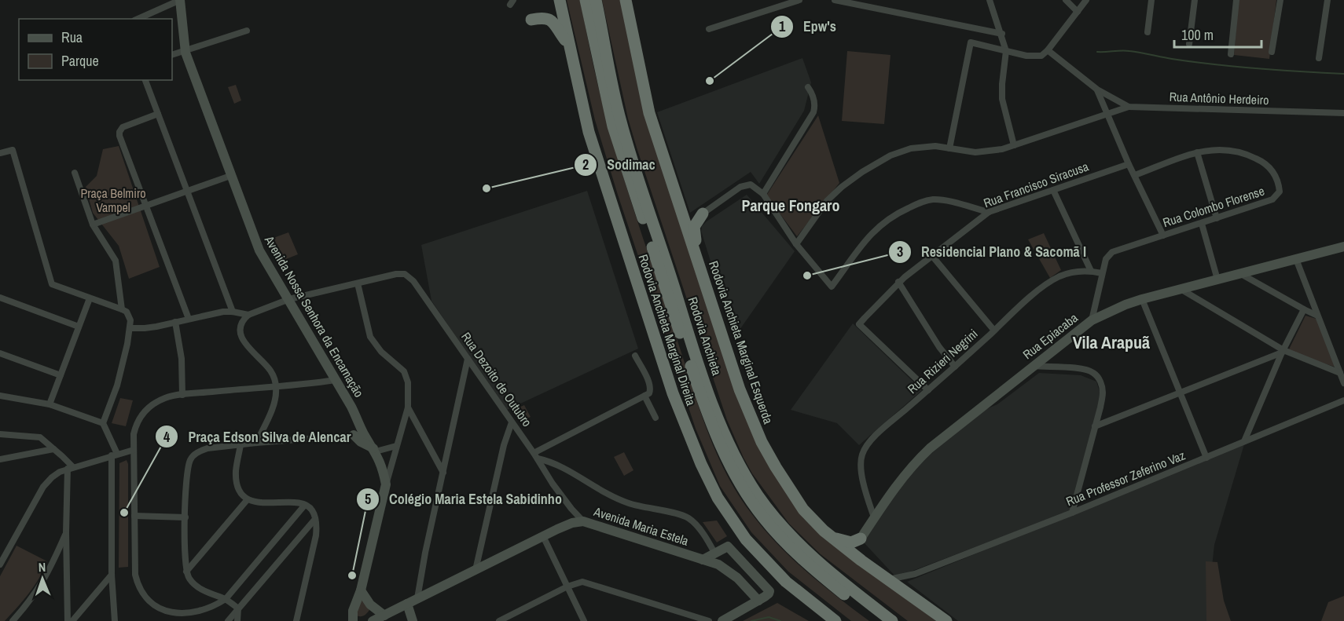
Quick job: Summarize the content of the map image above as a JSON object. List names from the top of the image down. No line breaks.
{"streets":{"highway":["Rodovia Anchieta Marginal Direita","Rodovia Anchieta","Rodovia Anchieta Marginal Esquerda"],"street":["Rua Antônio Herdeiro","Rua Francisco Siracusa","Rua Colombo Florense","Avenida Nossa Senhora da Encarnação","Rua Epiacaba","Rua Rizieri Negrini","Rua Dezoito de Outubro","Rua Professor Zeferino Vaz","Avenida Maria Estela"]},"crossings":[["Rua Francisco Siracusa","Rua Rizieri Negrini"],["Rua Colombo Florense","Rua Epiacaba"],["Rua Colombo Florense","Rua Rizieri Negrini"],["Rua Epiacaba","Rua Rizieri Negrini"],["Rodovia Anchieta Marginal Esquerda","Rua Professor Zeferino Vaz"],["Rua Dezoito de Outubro","Avenida Maria Estela"]],"districts":["Parque Fongaro","Vila Arapuã"],"parks":["Praça Belmiro Vampel"],"places":["Epw's","Sodimac","Residencial Plano & Sacomã I","Praça Edson Silva de Alencar","Colégio Maria Estela Sabidinho"],"legend":["Rua","Parque"],"scale_bar":"100 m","north":"top"}
